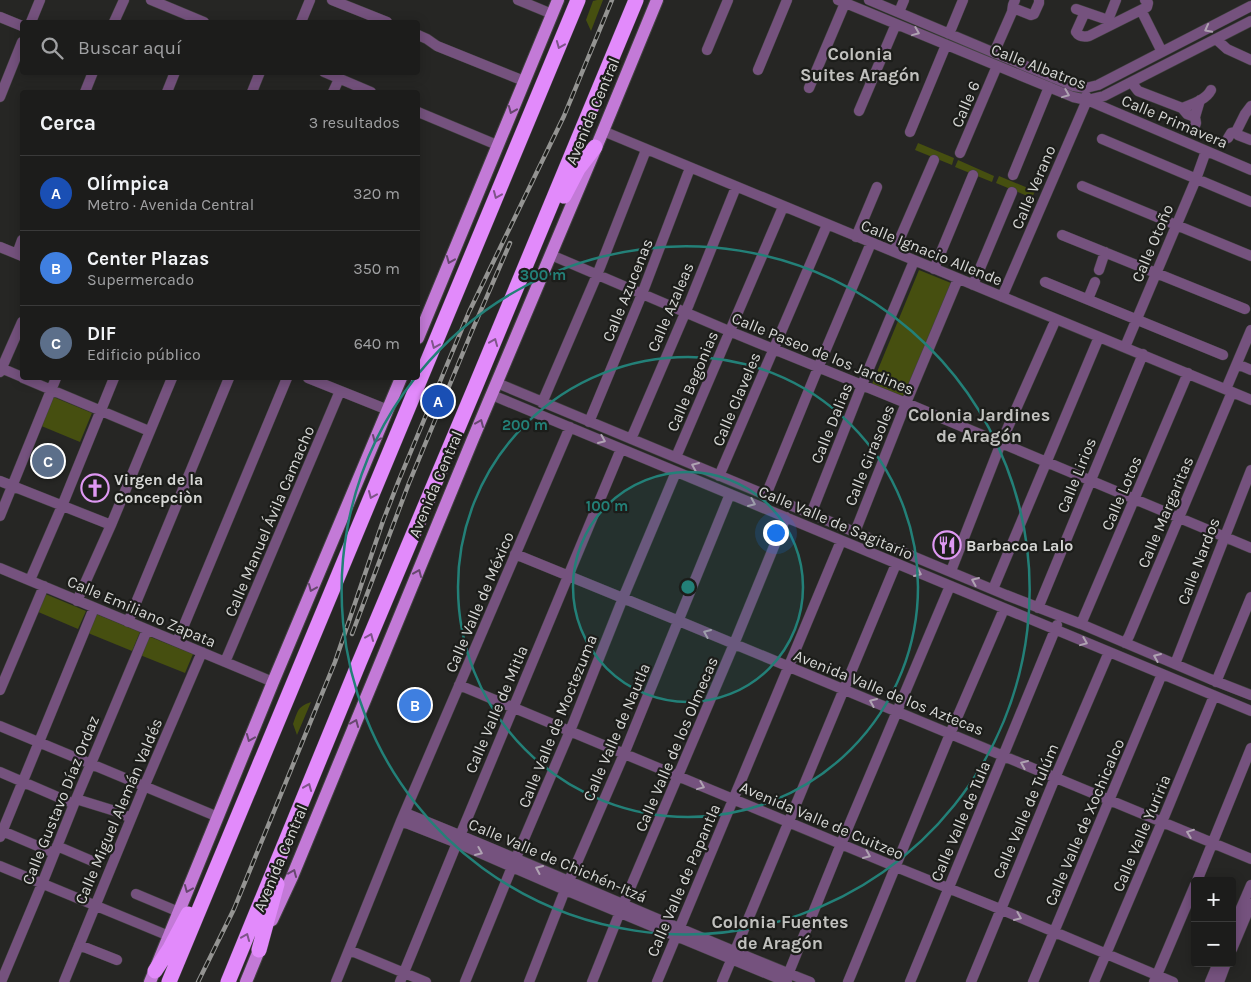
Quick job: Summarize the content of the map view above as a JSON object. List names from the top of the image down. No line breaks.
{"streets":{"highway":["Avenida Central"],"street":["Calle Albatros","Calle 6","Calle Primavera","Calle Verano","Calle Otoño","Calle Ignacio Allende","Calle Azucenas","Calle Azaleas","Calle Paseo de los Jardines","Calle Begonias","Calle Claveles","Calle Dalias","Calle Girasoles","Calle Lirios","Calle Lotos","Calle Margaritas","Calle Manuel Ávila Camacho","Calle Valle de Sagitario","Calle Nardos","Calle Valle de México","Calle Emiliano Zapata","Avenida Valle de los Aztecas","Calle Valle de Mitla","Calle Valle de Moctezuma","Calle Valle de Nautla","Calle Valle de los Olmecas","Calle Gustavo Díaz Ordaz","Calle Miguel Alemán Valdés","Calle Valle de Tulúm","Avenida Valle de Cuitzeo","Calle Valle de Tula","Calle Valle de Xochicalco","Calle Valle Yuriria","Calle Valle de Chichén-Itzá","Calle Valle de Papantla"]},"crossings":[["Calle Albatros","Calle 6"],["Calle Albatros","Calle Primavera"],["Calle Albatros","Calle Verano"],["Avenida Central","Calle Ignacio Allende"],["Avenida Central","Calle Paseo de los Jardines"],["Avenida Central","Calle Valle de Sagitario"],["Calle Primavera","Calle Verano"],["Calle Primavera","Calle Otoño"],["Calle Verano","Calle Ignacio Allende"],["Calle Otoño","Calle Ignacio Allende"],["Calle Ignacio Allende","Calle Azucenas"],["Calle Ignacio Allende","Calle Azaleas"],["Calle Ignacio Allende","Calle Begonias"],["Calle Ignacio Allende","Calle Claveles"],["Calle Ignacio Allende","Calle Dalias"],["Calle Ignacio Allende","Calle Girasoles"],["Calle Ignacio Allende","Calle Lirios"],["Calle Ignacio Allende","Calle Lotos"],["Calle Ignacio Allende","Calle Margaritas"],["Calle Azucenas","Calle Paseo de los Jardines"],["Calle Azucenas","Calle Valle de Sagitario"],["Calle Azaleas","Calle Paseo de los Jardines"],["Calle Azaleas","Calle Valle de Sagitario"],["Calle Paseo de los Jardines","Calle Begonias"],["Calle Paseo de los Jardines","Calle Claveles"],["Calle Paseo de los Jardines","Calle Dalias"],["Calle Paseo de los Jardines","Calle Girasoles"],["Calle Paseo de los Jardines","Calle Lirios"],["Calle Paseo de los Jardines","Calle Lotos"],["Calle Paseo de los Jardines","Calle Margaritas"],["Calle Paseo de los Jardines","Calle Nardos"],["Calle Begonias","Calle Valle de Sagitario"],["Calle Claveles","Calle Valle de Sagitario"],["Calle Dalias","Calle Valle de Sagitario"],["Calle Girasoles","Calle Valle de Sagitario"],["Calle Lirios","Calle Valle de Sagitario"],["Calle Lotos","Calle Valle de Sagitario"],["Calle Margaritas","Calle Valle de Sagitario"],["Calle Manuel Ávila Camacho","Calle Emiliano Zapata"],["Calle Valle de Sagitario","Calle Nardos"],["Calle Valle de Sagitario","Calle Valle de México"],["Calle Valle de Sagitario","Calle Valle de Mitla"],["Calle Valle de Sagitario","Calle Valle de Moctezuma"],["Calle Valle de Sagitario","Calle Valle de Nautla"],["Calle Valle de Sagitario","Calle Valle de los Olmecas"],["Calle Valle de Sagitario","Calle Valle de Tulúm"],["Calle Valle de Sagitario","Calle Valle de Tula"],["Calle Valle de Sagitario","Calle Valle de Xochicalco"],["Calle Valle de Sagitario","Calle Valle Yuriria"],["Calle Valle de Sagitario","Calle Valle de Papantla"],["Calle Valle de México","Avenida Valle de los Aztecas"],["Calle Valle de México","Avenida Valle de Cuitzeo"],["Calle Valle de México","Calle Valle de Chichén-Itzá"],["Calle Emiliano Zapata","Calle Gustavo Díaz Ordaz"],["Calle Emiliano Zapata","Calle Miguel Alemán Valdés"],["Avenida Valle de los Aztecas","Calle Valle de Mitla"],["Avenida Valle de los Aztecas","Calle Valle de Moctezuma"],["Avenida Valle de los Aztecas","Calle Valle de Nautla"],["Avenida Valle de los Aztecas","Calle Valle de los Olmecas"],["Avenida Valle de los Aztecas","Calle Valle de Tulúm"],["Avenida Valle de los Aztecas","Calle Valle de Tula"],["Avenida Valle de los Aztecas","Calle Valle de Xochicalco"],["Avenida Valle de los Aztecas","Calle Valle Yuriria"],["Avenida Valle de los Aztecas","Calle Valle de Papantla"],["Calle Valle de Mitla","Avenida Valle de Cuitzeo"],["Calle Valle de Mitla","Calle Valle de Chichén-Itzá"],["Calle Valle de Moctezuma","Avenida Valle de Cuitzeo"],["Calle Valle de Moctezuma","Calle Valle de Chichén-Itzá"],["Calle Valle de Nautla","Avenida Valle de Cuitzeo"],["Calle Valle de Nautla","Calle Valle de Chichén-Itzá"],["Calle Valle de los Olmecas","Avenida Valle de Cuitzeo"],["Calle Valle de los Olmecas","Calle Valle de Chichén-Itzá"],["Calle Valle de Tulúm","Avenida Valle de Cuitzeo"],["Avenida Valle de Cuitzeo","Calle Valle de Tula"],["Avenida Valle de Cuitzeo","Calle Valle de Xochicalco"],["Avenida Valle de Cuitzeo","Calle Valle Yuriria"],["Avenida Valle de Cuitzeo","Calle Valle de Papantla"],["Calle Valle de Chichén-Itzá","Calle Valle de Papantla"]],"districts":["Colonia Suites Aragón","Colonia Jardines de Aragón","Colonia Fuentes de Aragón"],"places":{"church":["Virgen de la Concepciòn"],"restaurant":["Barbacoa Lalo"]},"page":{"search":"Buscar aquí","heading":["Cerca","3 resultados"],"list":[{"mark":"A","name":"Olímpica","note":"Metro · Avenida Central","value":"320 m"},{"mark":"B","name":"Center Plazas","note":"Supermercado","value":"350 m"},{"mark":"C","name":"DIF","note":"Edificio público","value":"640 m"}],"pins":["A","C","B"],"map_buttons":["+","−"]},"rings":["300 m","200 m","100 m"]}
